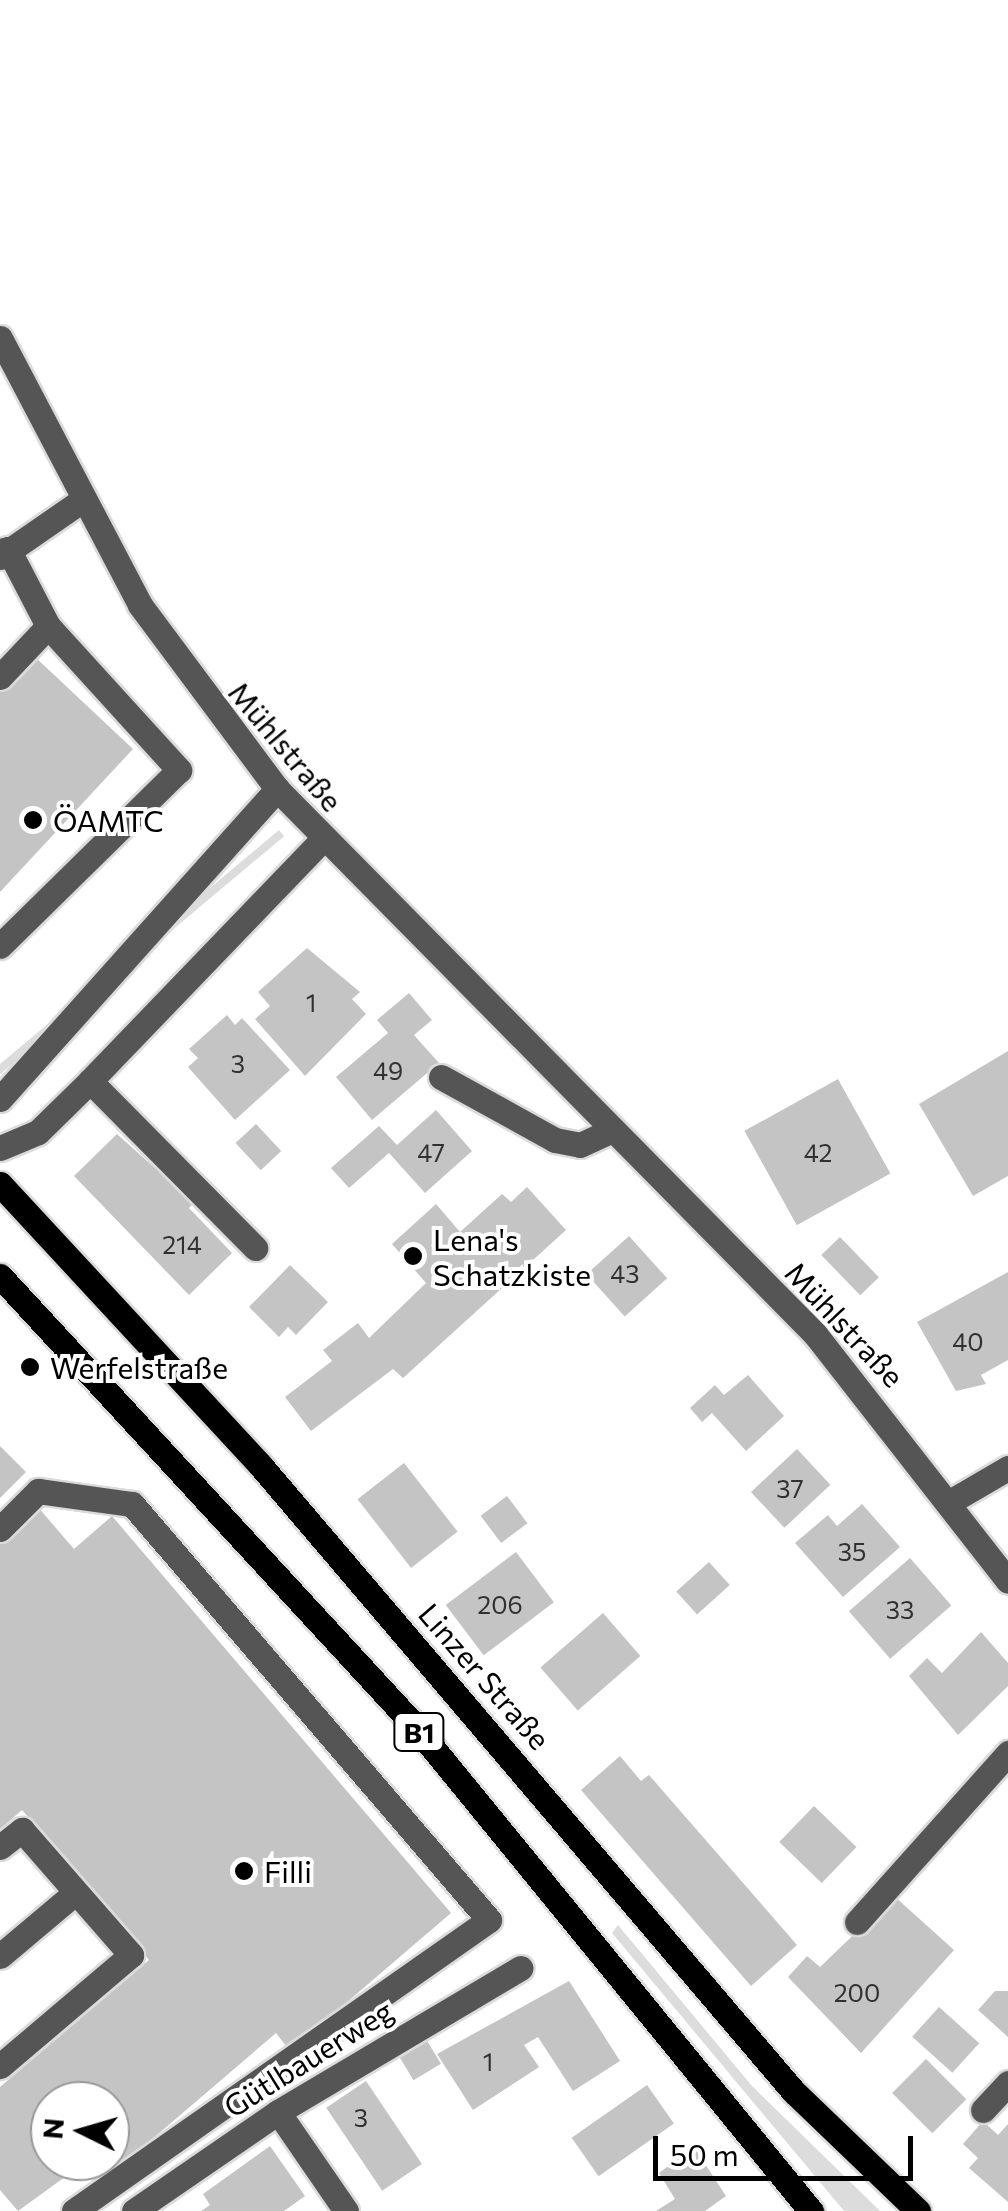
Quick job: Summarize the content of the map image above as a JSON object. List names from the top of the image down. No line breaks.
{"streets":{"main road":["Linzer Straße","B1"],"street":["Mühlstraße","Gütlbauerweg"]},"places":["ÖAMTC","Lena's Schatzkiste","Werfelstraße","Filli"],"house_numbers":["1","3","49","47","42","214","43","40","37","35","206","33","200","1","3"],"scale_bar":"50 m","north":"left"}
